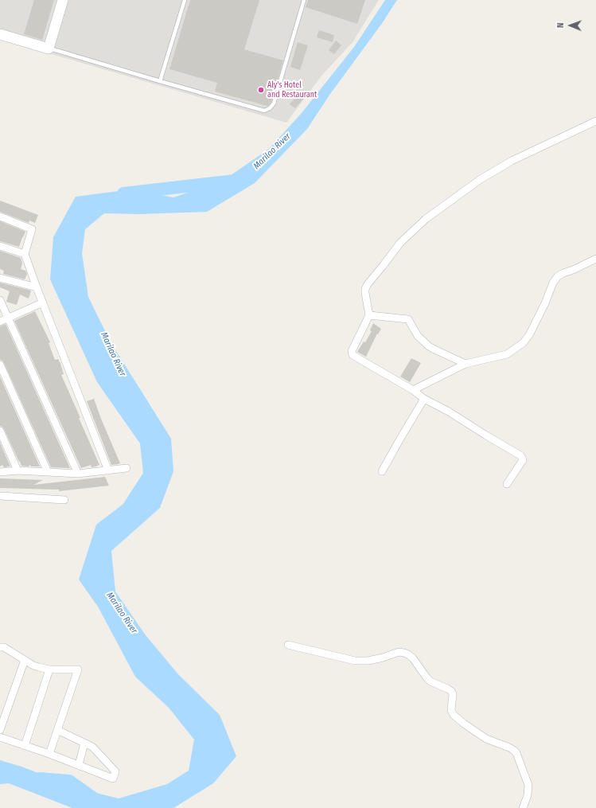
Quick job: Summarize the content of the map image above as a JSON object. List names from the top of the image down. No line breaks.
{"water":["Marilao River"],"places":["Aly's Hotel and Restaurant"],"north":"left"}
